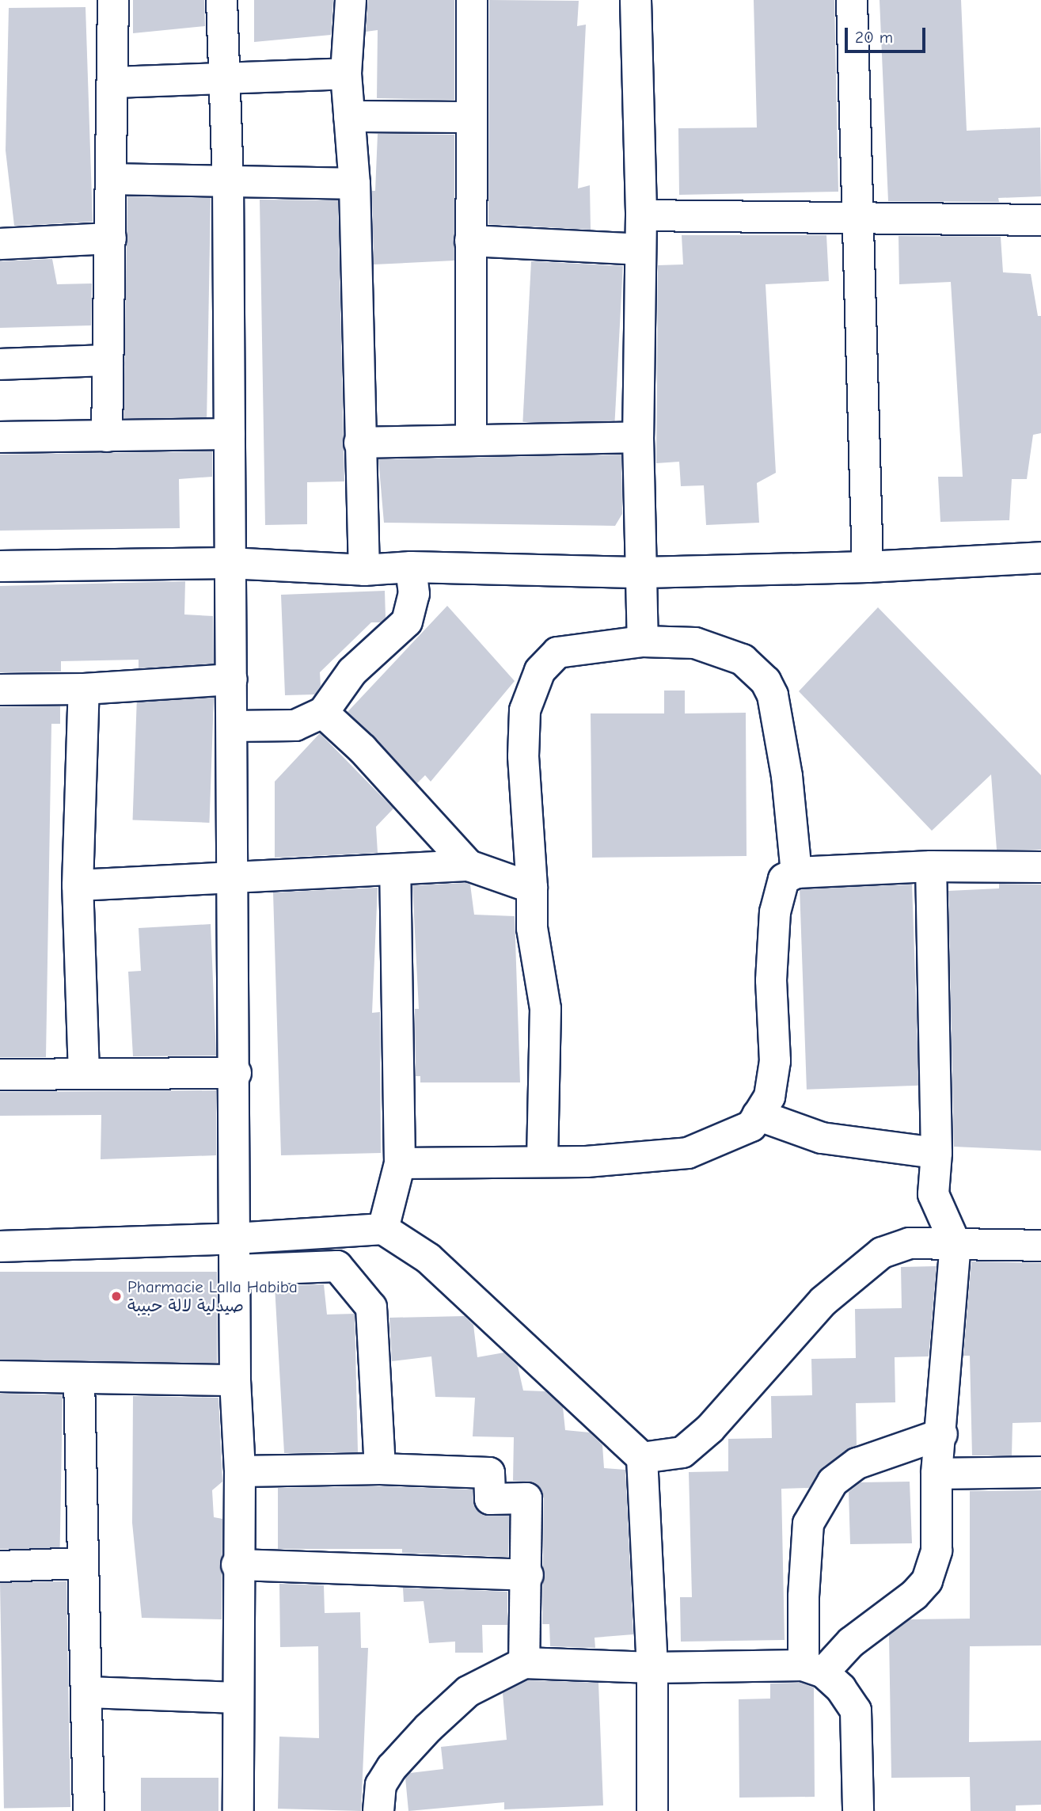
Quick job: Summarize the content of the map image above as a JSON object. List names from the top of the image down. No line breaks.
{"places":["Pharmacie Lalla Habiba صيدلية لالة حبيبة"],"scale_bar":"20 m"}
